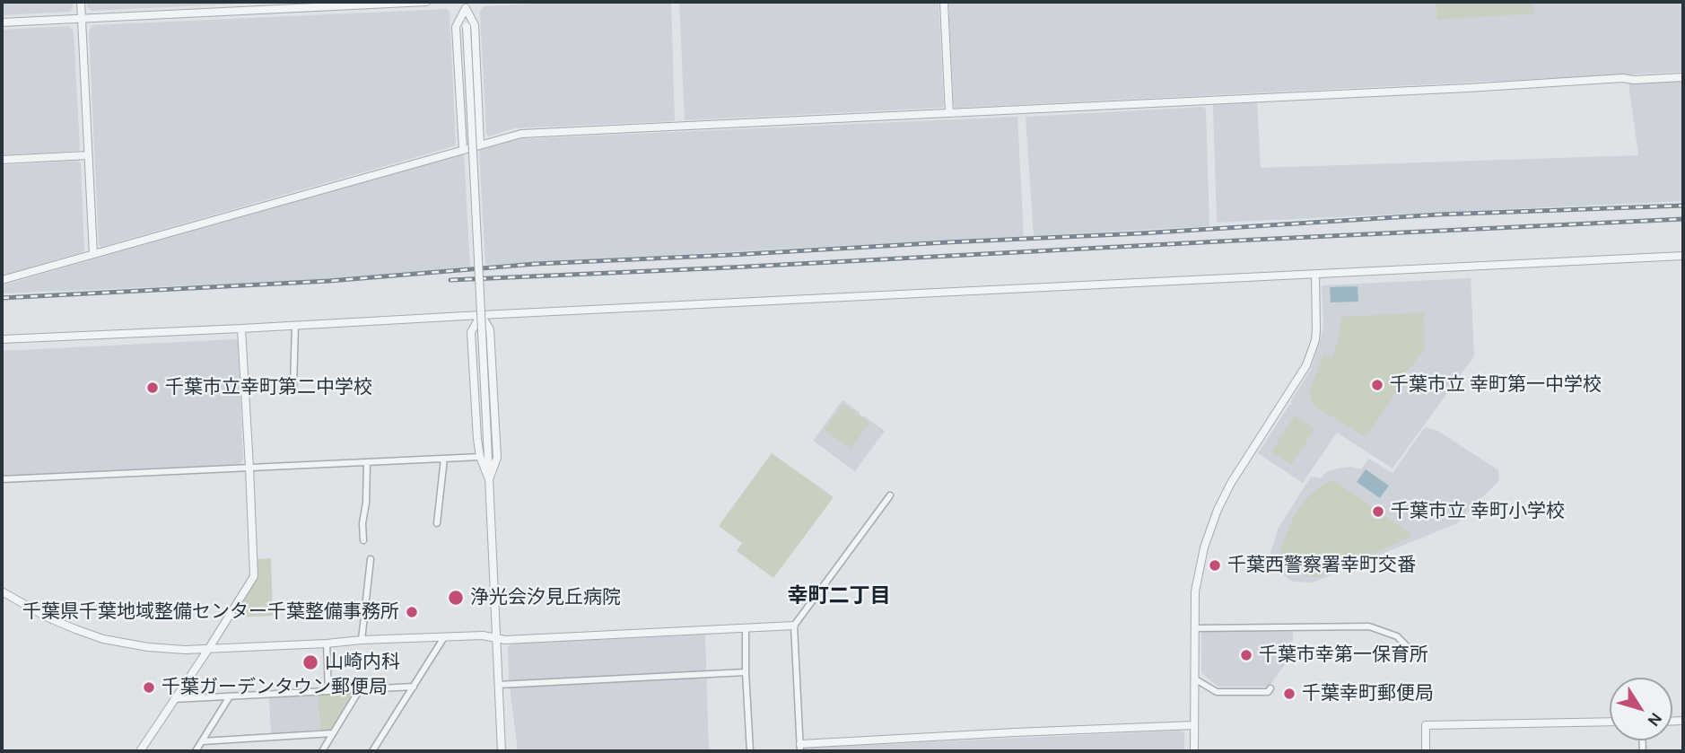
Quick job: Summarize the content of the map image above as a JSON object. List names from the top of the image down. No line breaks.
{"districts":["幸町二丁目"],"places":["千葉市立 幸町第一中学校","千葉市立幸町第二中学校","千葉市立 幸町小学校","千葉西警察署幸町交番","浄光会汐見丘病院","千葉県千葉地域整備センター千葉整備事務所","千葉市幸第一保育所","山崎内科","千葉ガーデンタウン郵便局","千葉幸町郵便局"],"north":"bottom right"}
